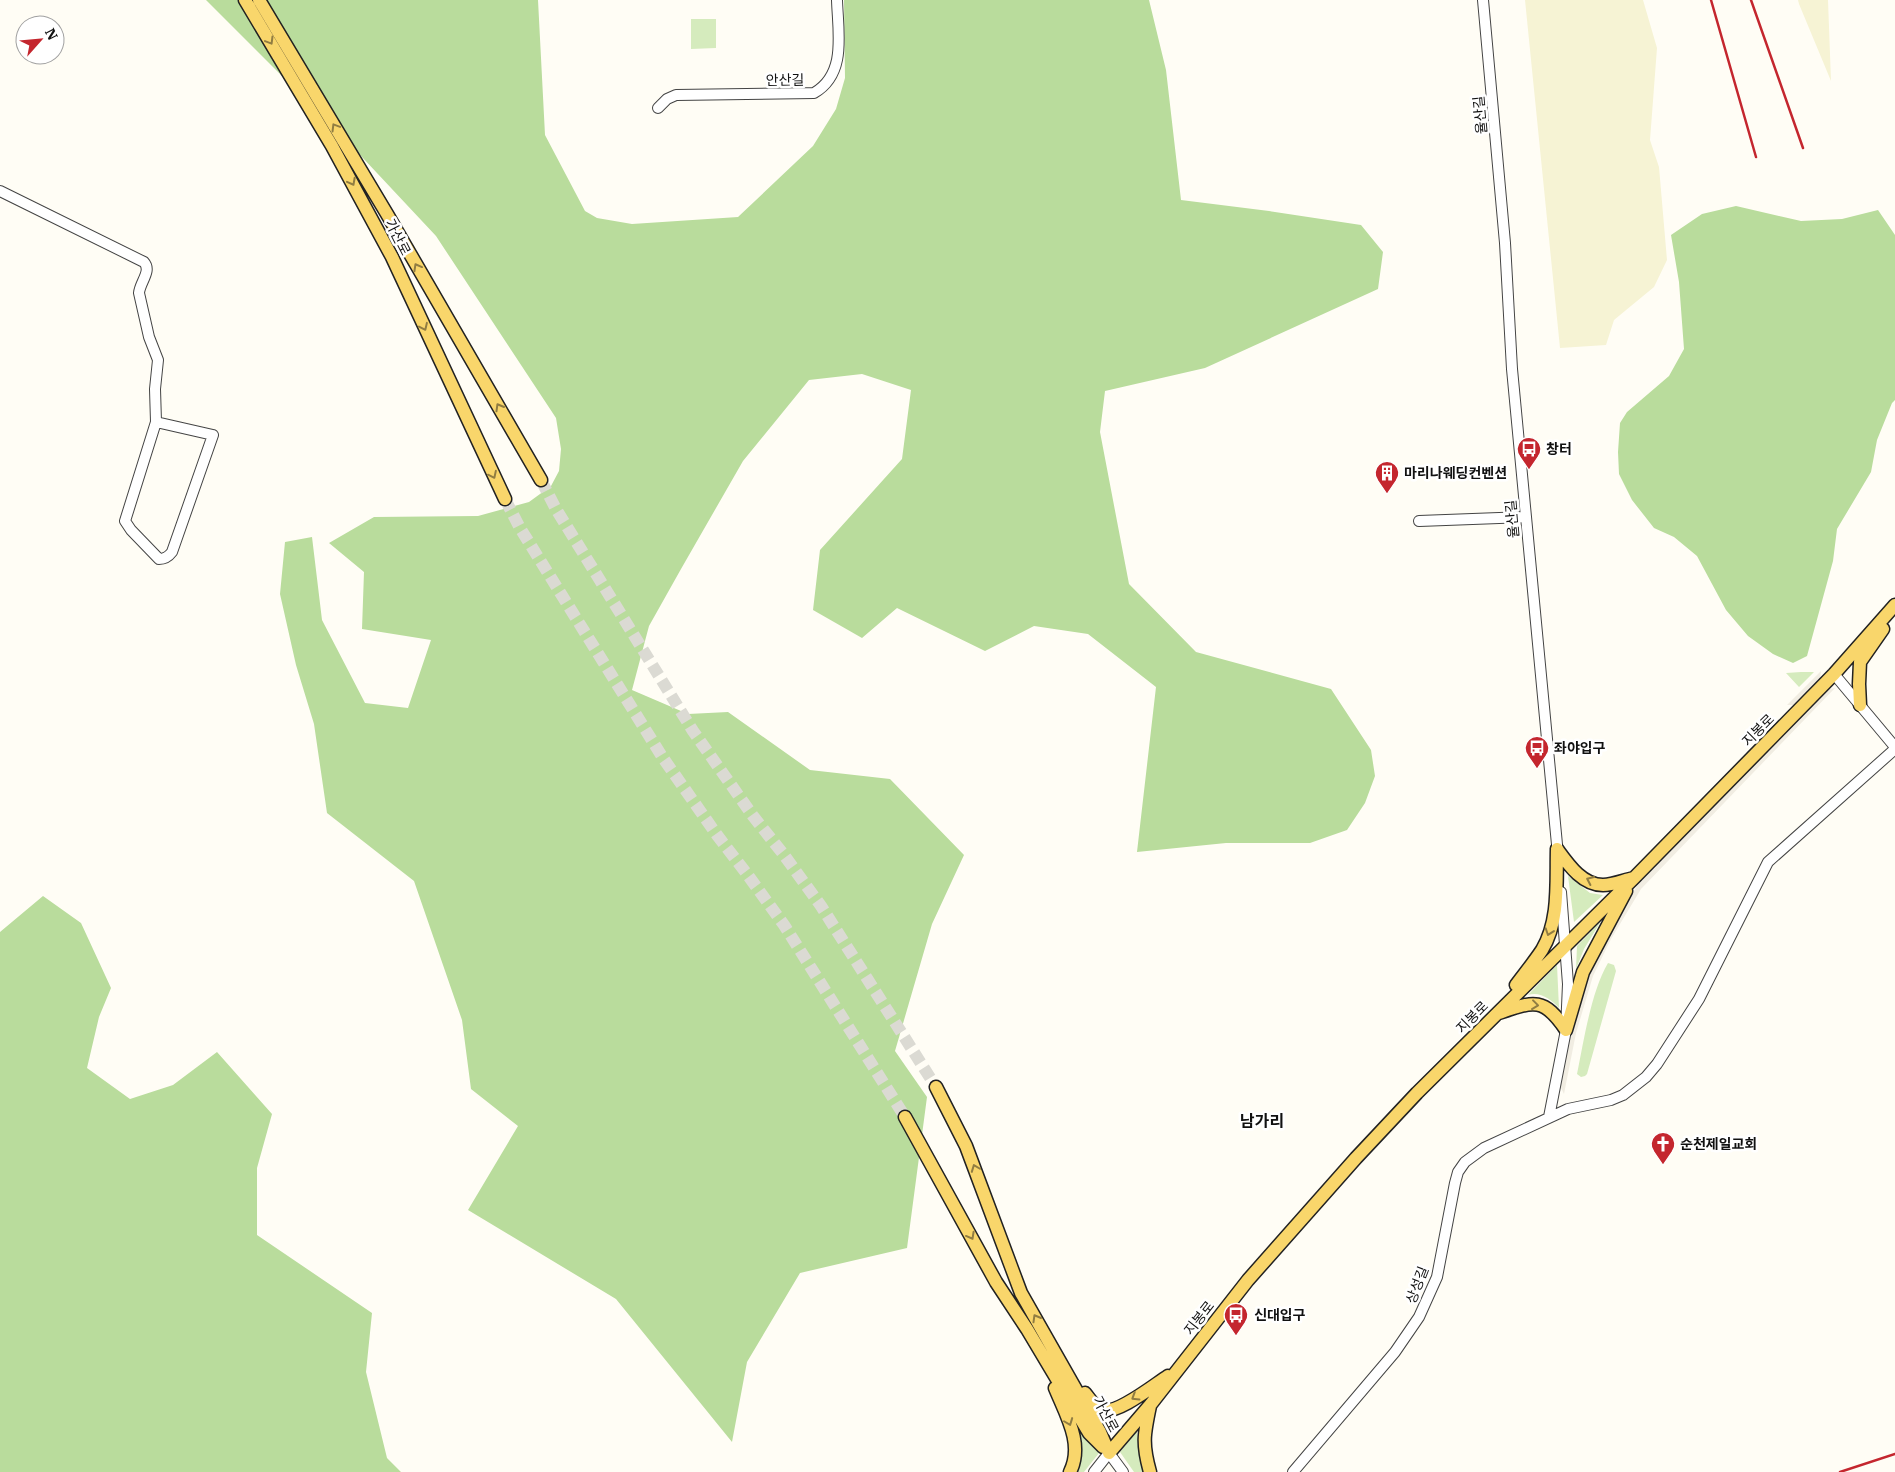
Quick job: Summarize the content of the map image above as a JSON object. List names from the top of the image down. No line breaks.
{"streets":{"main road":["가산로","지봉로"],"street":["안산길","율산길","상성길"]},"crossings":[["율산길","지봉로"],["율산길","상성길"],["가산로","지봉로"]],"districts":["남가리"],"places":{"bus stop":["창터","좌야입구","신대입구"],"building":["마리나웨딩컨벤션"],"church":["순천제일교회"]},"north":"top right"}
